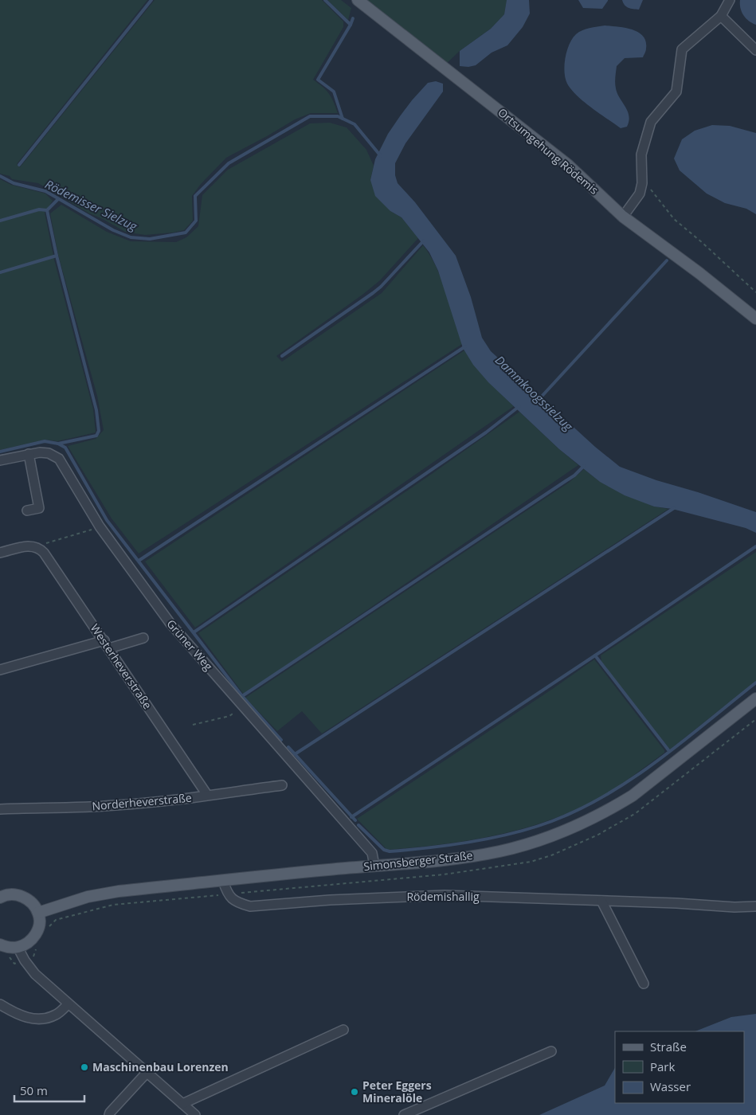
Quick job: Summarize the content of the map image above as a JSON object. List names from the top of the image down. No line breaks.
{"streets":{"main road":["Ortsumgehung Rödemis","Simonsberger Straße"],"street":["Grüner Weg","Westerheverstraße","Norderheverstraße","Rödemishallig"]},"crossings":[["Grüner Weg","Simonsberger Straße"],["Westerheverstraße","Norderheverstraße"]],"water":["Rödemisser Sielzug","Dammkoogssielzug"],"places":["Maschinenbau Lorenzen","Peter Eggers Mineralöle"],"legend":["Straße","Park","Wasser"],"scale_bar":"50 m"}
